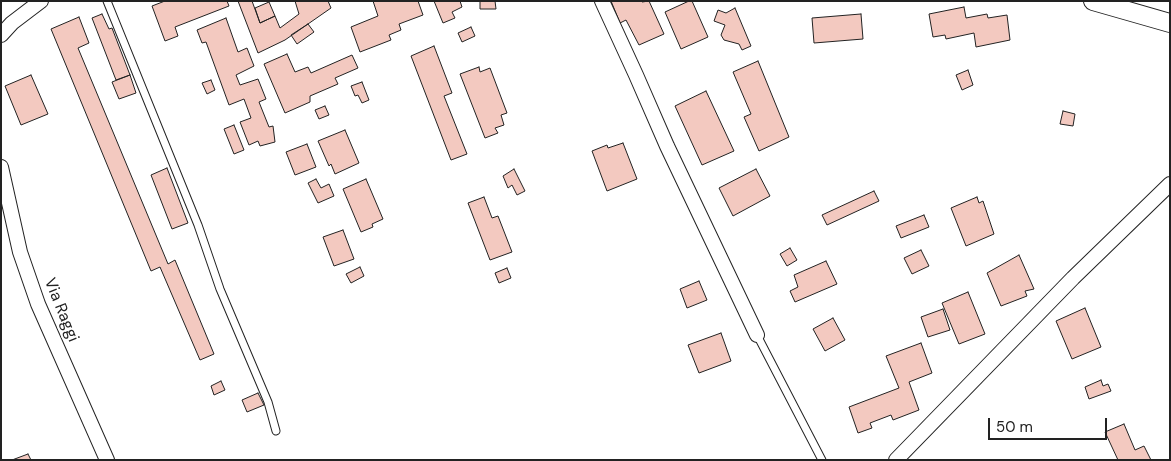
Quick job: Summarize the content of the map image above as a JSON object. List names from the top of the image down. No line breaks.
{"streets":{"street":["Via Raggi"]},"scale_bar":"50 m"}
